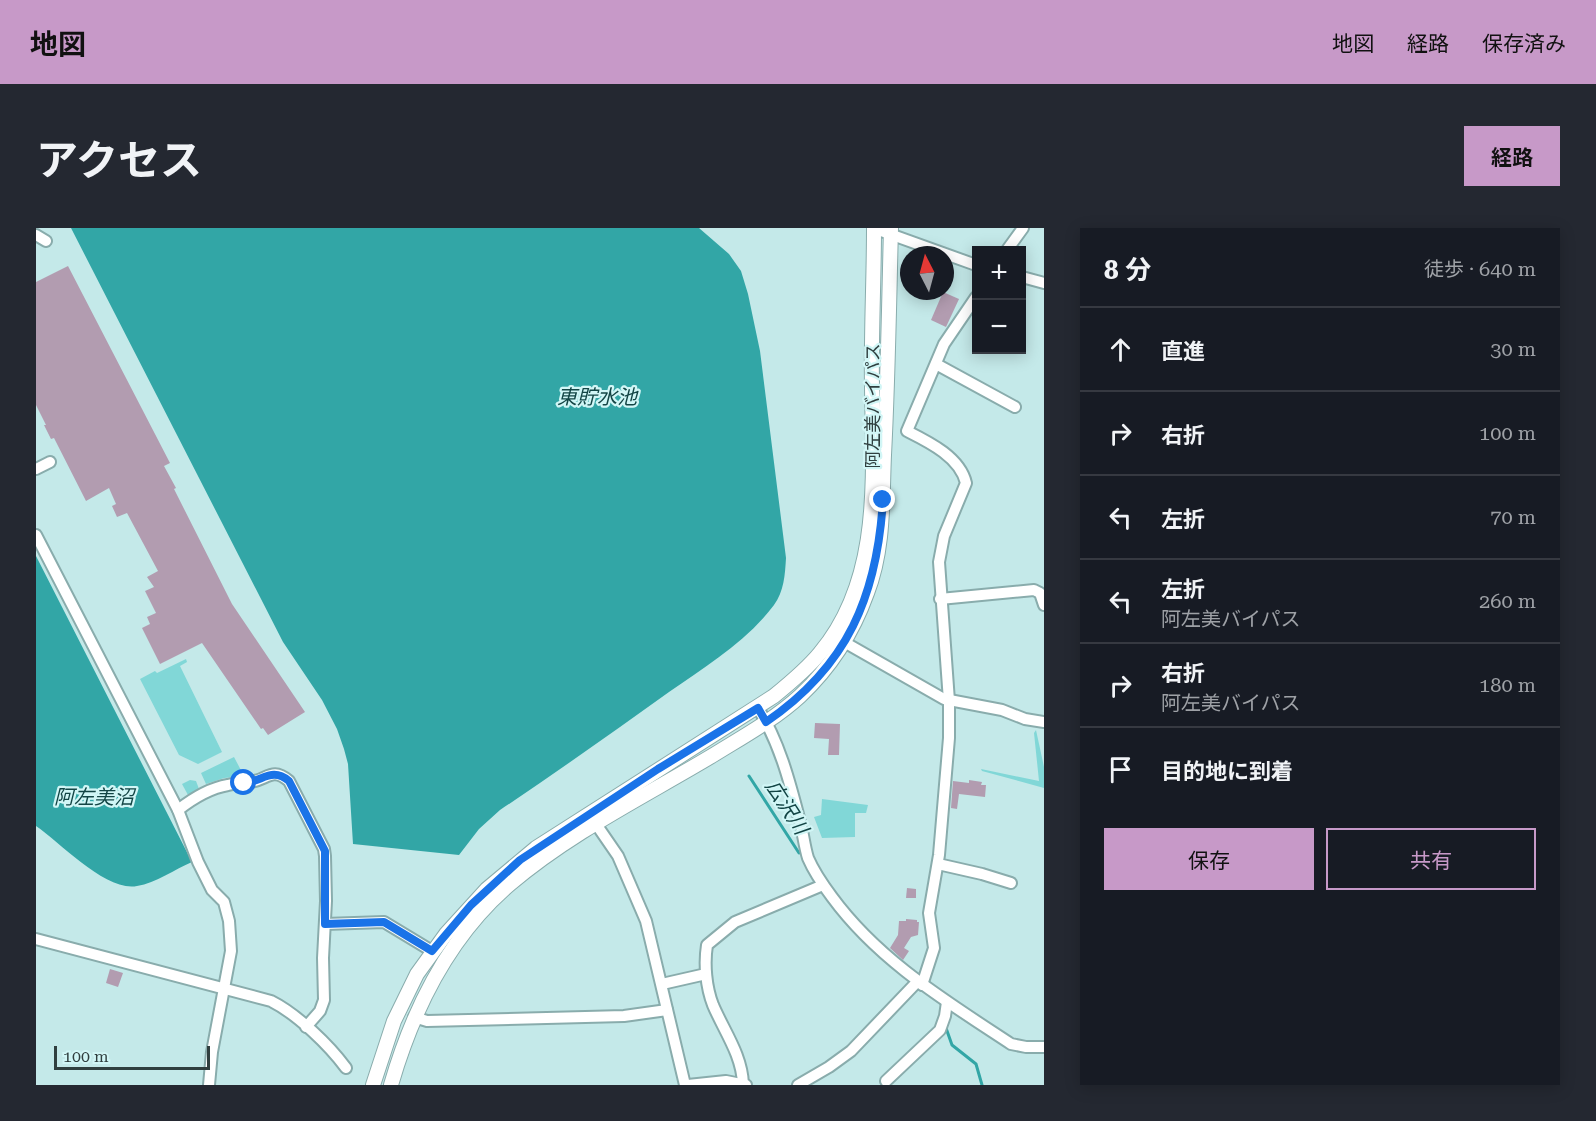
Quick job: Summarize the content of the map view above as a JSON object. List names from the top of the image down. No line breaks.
{"streets":{"main road":["阿左美バイパス"]},"water":["東貯水池","阿左美沼","広沢川"],"scale_bar":"100 m","north":"top","page":{"header":"地図","nav":["地図","経路","保存済み"],"title":"アクセス","buttons":["経路",["保存","共有"]],"heading":["8 分","徒歩 · 640 m"],"map_buttons":["+","−"],"list":[["直進","30 m"],["右折","100 m"],["左折","70 m"],["左折","阿左美バイパス","260 m"],["右折","阿左美バイパス","180 m"],"目的地に到着"],"scale":"100 m"}}
